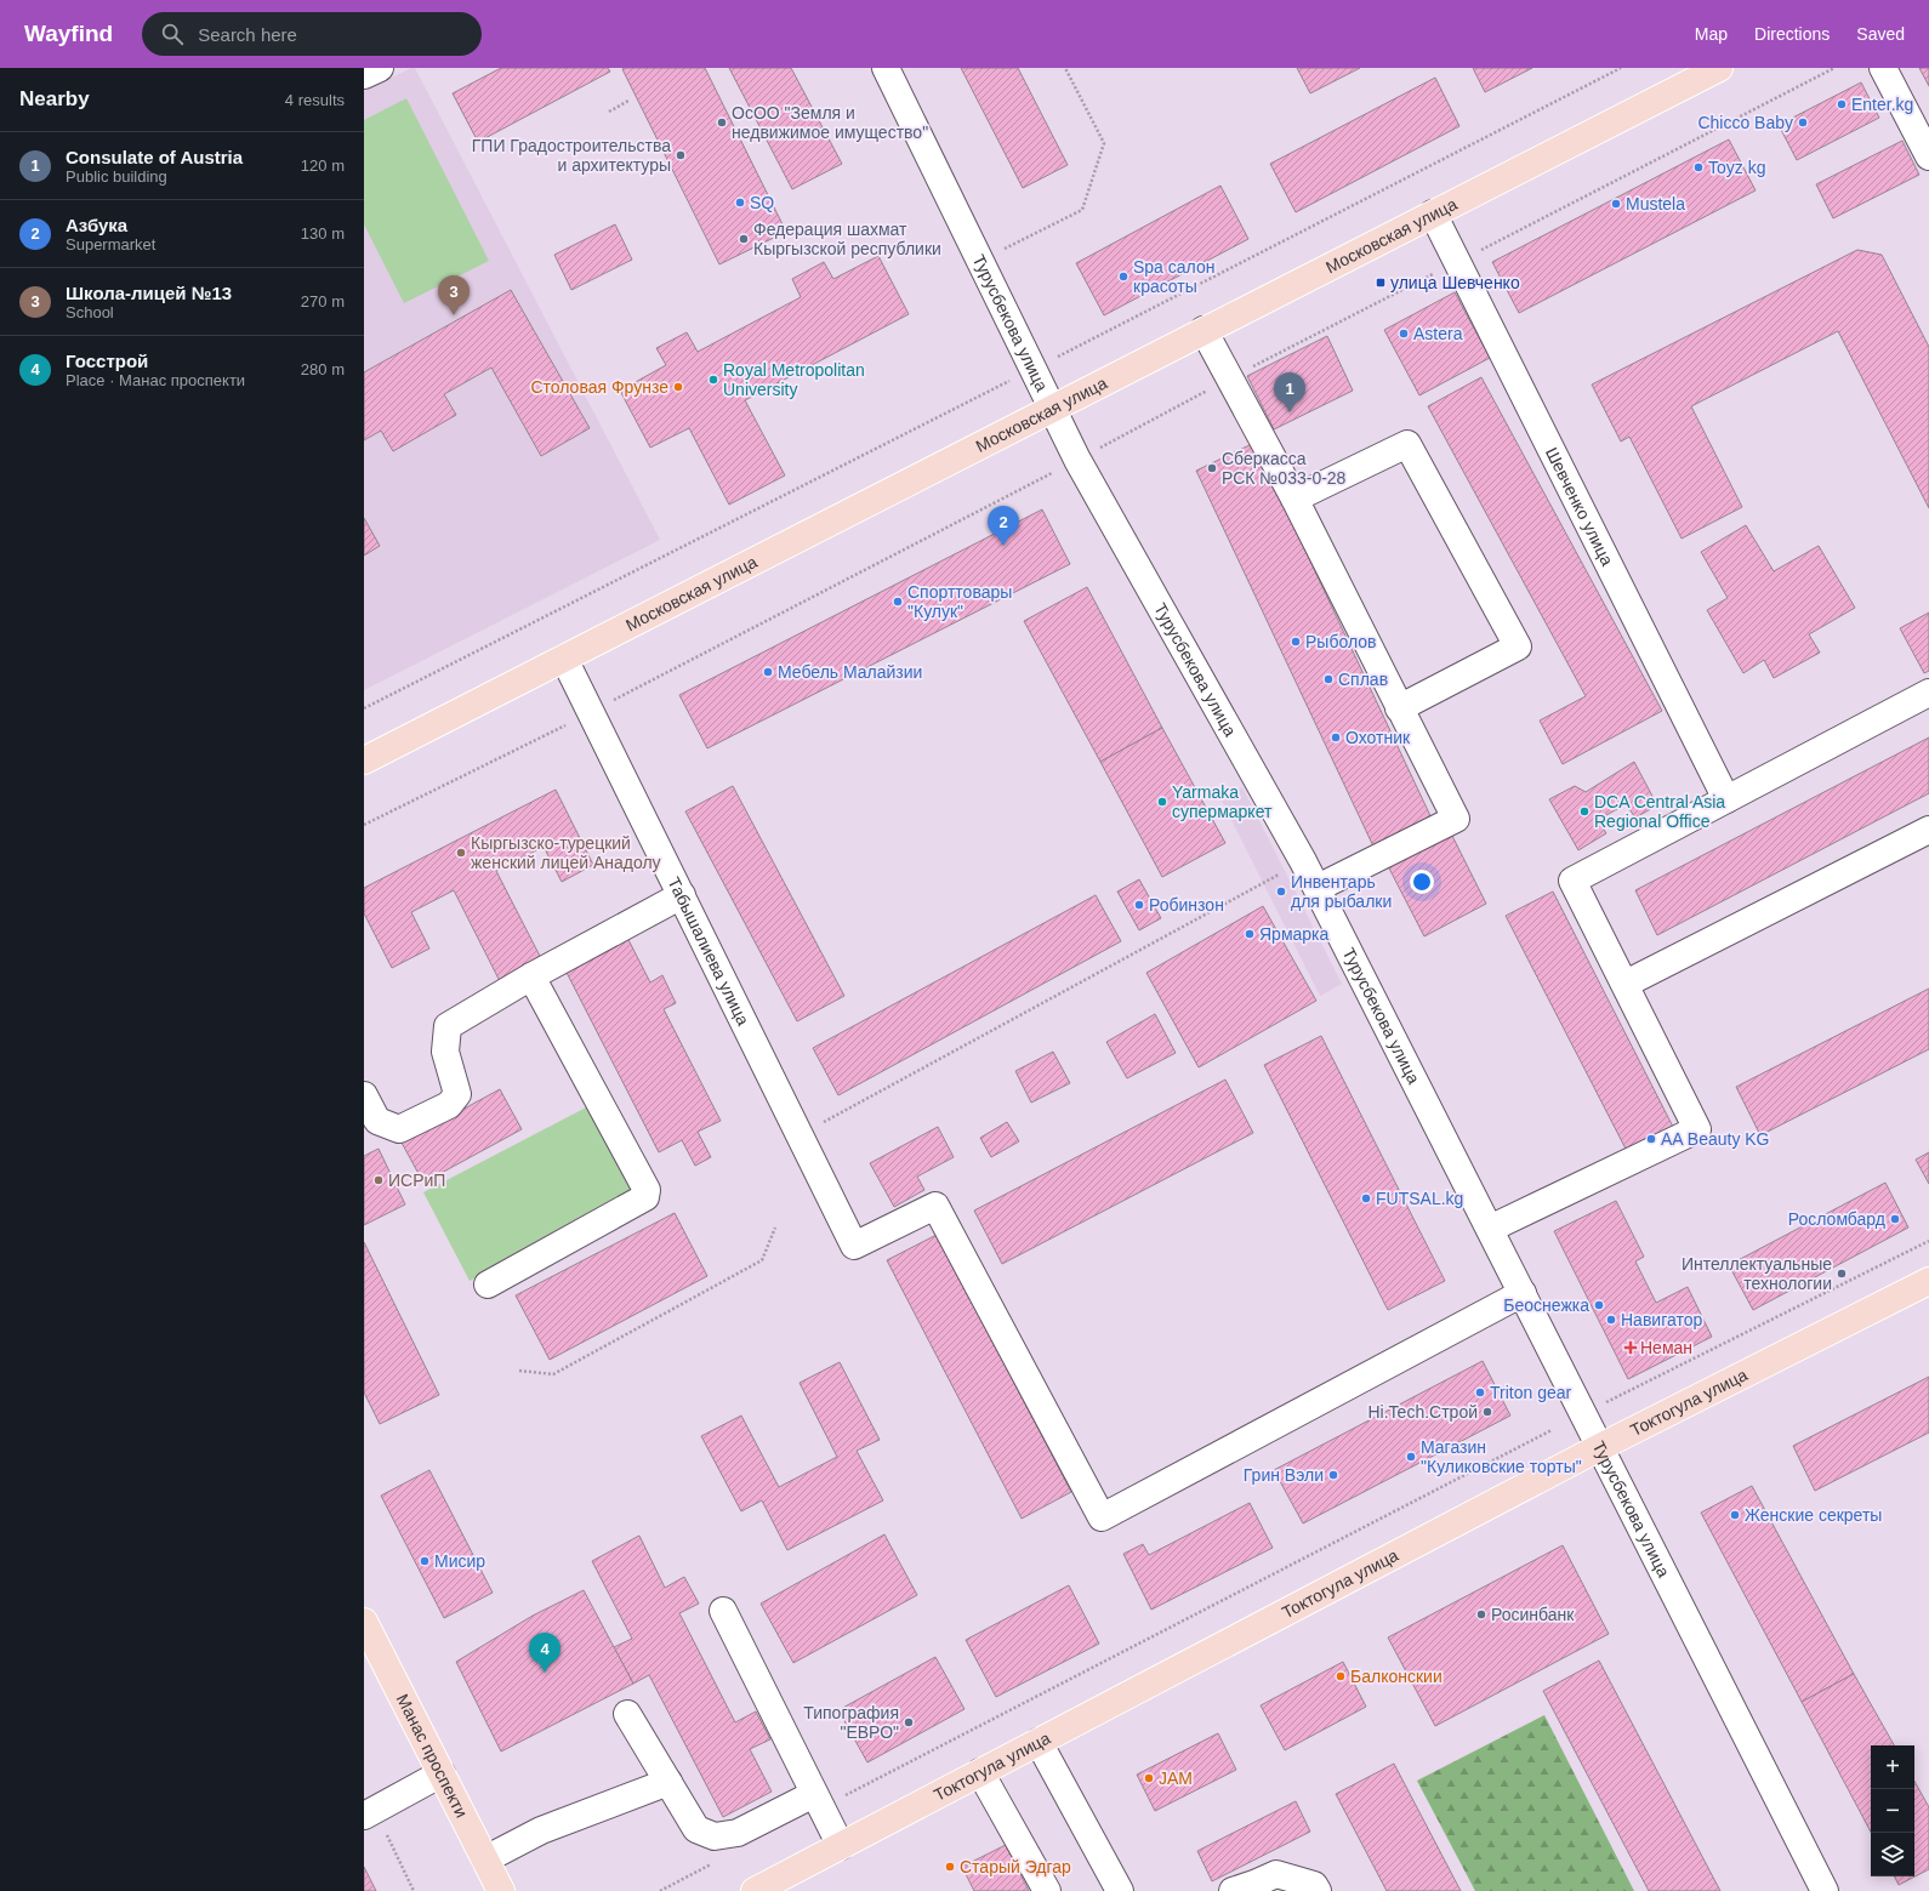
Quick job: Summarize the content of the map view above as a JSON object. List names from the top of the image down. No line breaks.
{"streets":{"main road":["Московская улица","Токтогула улица","Манас проспекти"],"street":["Турусбекова улица","Шевченко улица","Табышалиева улица"]},"crossings":[["Московская улица","Турусбекова улица"],["Московская улица","Шевченко улица"],["Московская улица","Табышалиева улица"],["Турусбекова улица","Табышалиева улица"],["Турусбекова улица","Токтогула улица"]],"places":{"other":["Enter.kg","ОсОО \"Земля и недвижимое имущество\"","Chicco Baby","ГПИ Градостроительства и архитектуры","Toyz kg","SQ","Mustela","Федерация шахмат Кыргызской республики","Spa салон красоты","Astera","Royal Metropolitan University","Столовая Фрунзе","Сберкасса РСК №033-0-28","Спорттовары \"Кулук\"","Рыболов","Мебель Малайзии","Сплав","Охотник","Yarmaka супермаркет","DCA Central Asia Regional Office","Кыргызско-турецкий женский лицей Анадолу","Инвентарь для рыбалки","Робинзон","Ярмарка","AA Beauty KG","ИСРиП","FUTSAL.kg","Росломбард","Интеллектуальные технологии","Беоснежка","Навигатор","Triton gear","Hi.Tech.Строй","Магазин \"Куликовские торты\"","Грин Вэли","Женские секреты","Мисир","Росинбанк","Балконскии","Типография \"ЕВРО\"","JAM","Старый Эдгар"],"transit":["улица Шевченко"],"health":["Неман"]},"page":{"header":"Wayfind","search":"Search here","nav":["Map","Directions","Saved"],"heading":["Nearby","4 results"],"list":[{"mark":"1","name":"Consulate of Austria","note":"Public building","value":"120 m"},{"mark":"2","name":"Азбука","note":"Supermarket","value":"130 m"},{"mark":"3","name":"Школа-лицей №13","note":"School","value":"270 m"},{"mark":"4","name":"Госстрой","note":"Place · Манас проспекти","value":"280 m"}],"pins":["3","1","2","4"],"map_buttons":["+","−"]}}
